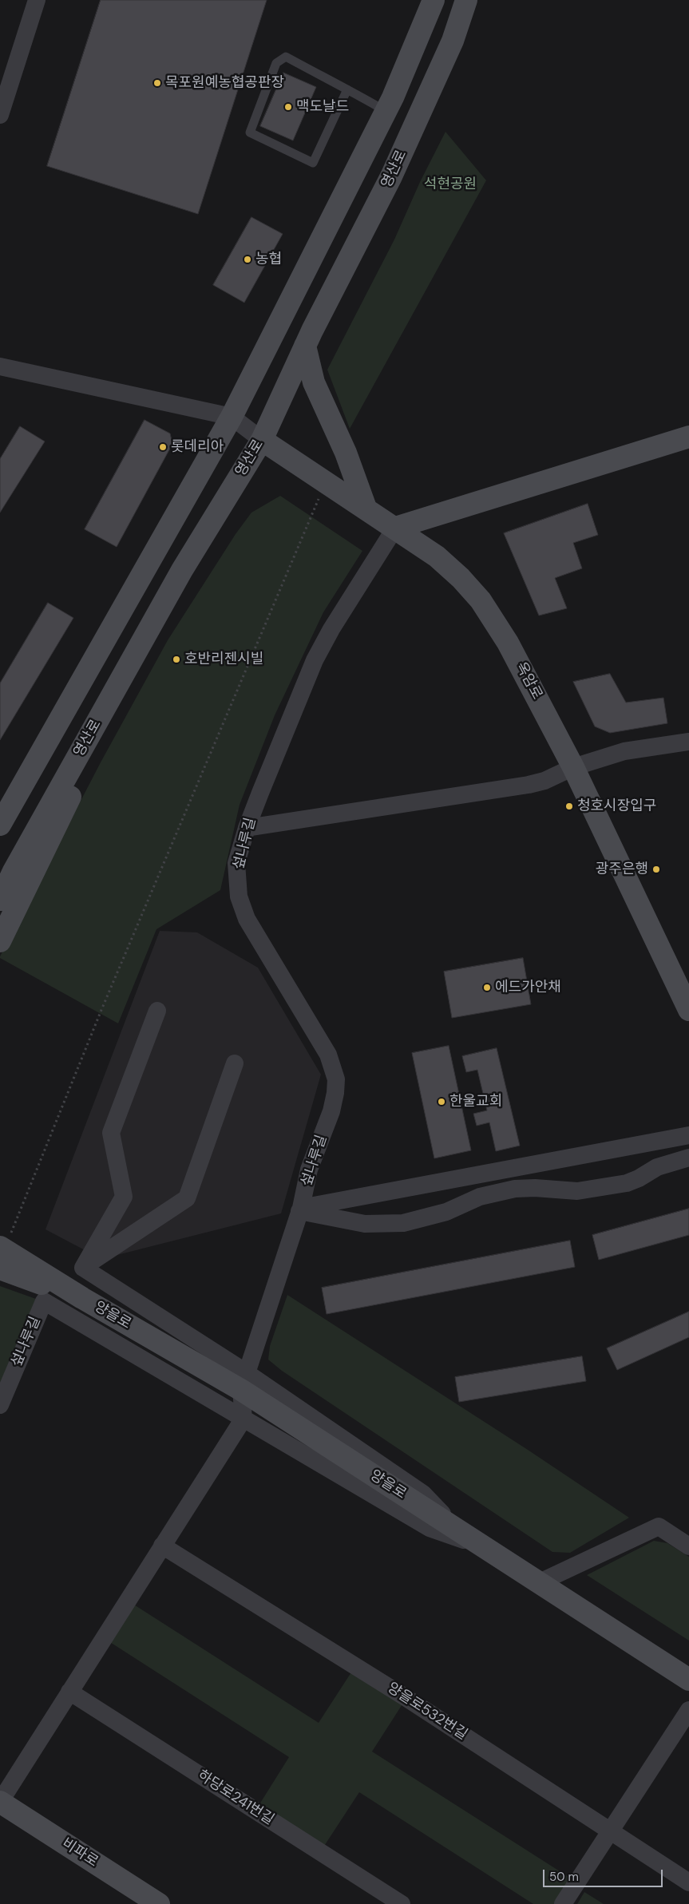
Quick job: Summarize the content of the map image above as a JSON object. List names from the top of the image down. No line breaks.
{"streets":{"street":["영산로","옥암로","섶나루길","양을로","양을로532번길","하당로241번길","비파로"]},"crossings":[["영산로","옥암로"],["옥암로","섶나루길"],["섶나루길","양을로"]],"parks":["석현공원"],"places":["목포원예농협공판장","맥도날드","농협","롯데리아","호반리젠시빌","청호시장입구","광주은행","에드가안채","한울교회"],"scale_bar":"50 m"}
